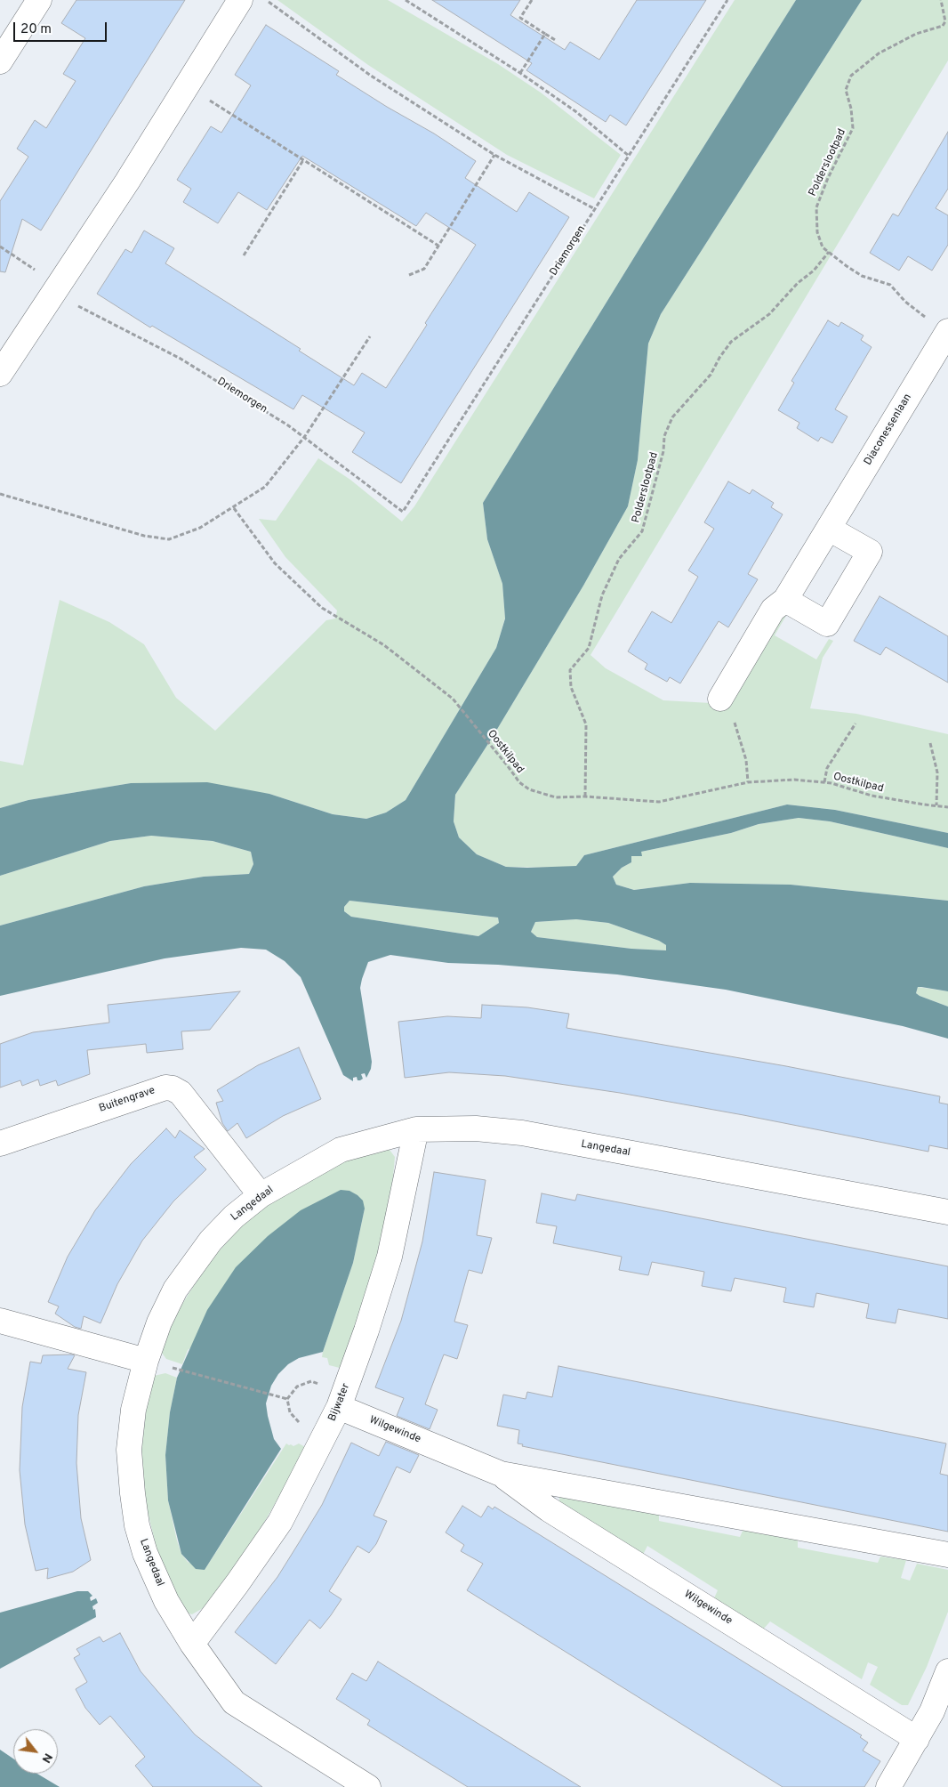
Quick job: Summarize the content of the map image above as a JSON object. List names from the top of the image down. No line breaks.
{"streets":{"street":["Diaconessenlaan","Buitengrave","Langedaal","Bijwater","Wilgewinde"],"path":["Polderslootpad","Driemorgen","Oostkilpad"]},"crossings":[["Polderslootpad","Diaconessenlaan"],["Polderslootpad","Oostkilpad"],["Buitengrave","Langedaal"],["Langedaal","Bijwater"],["Bijwater","Wilgewinde"]],"scale_bar":"20 m","north":"bottom right"}
